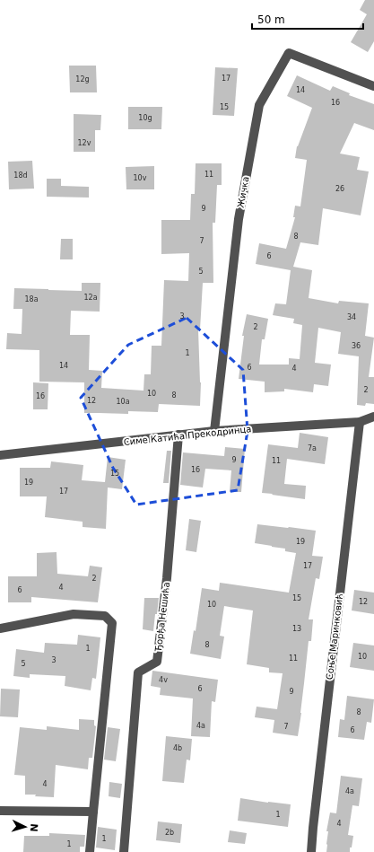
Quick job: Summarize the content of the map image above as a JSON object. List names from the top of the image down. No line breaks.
{"streets":{"street":["Жичка","Симе Катића Прекодринца","Ђорђа Нешића","Соње Маринковић"]},"crossings":[["Жичка","Симе Катића Прекодринца"],["Симе Катића Прекодринца","Ђорђа Нешића"],["Симе Катића Прекодринца","Соње Маринковић"]],"house_numbers":["17","12g","14","16","15","10g","12v","11","18d","10v","26","9","8","7","6","5","12a","18a","3","34","2","36","1","14","6","4","2","10","8","16","12","10a","7a","9","11","16","15","19","17","19","17","2","4","6","15","12","10","13","8","1","10","11","3","5","4v","6","9","8","4a","7","6","4b","4","4a","1","4","2b","1","1"],"scale_bar":"50 m","north":"right"}
